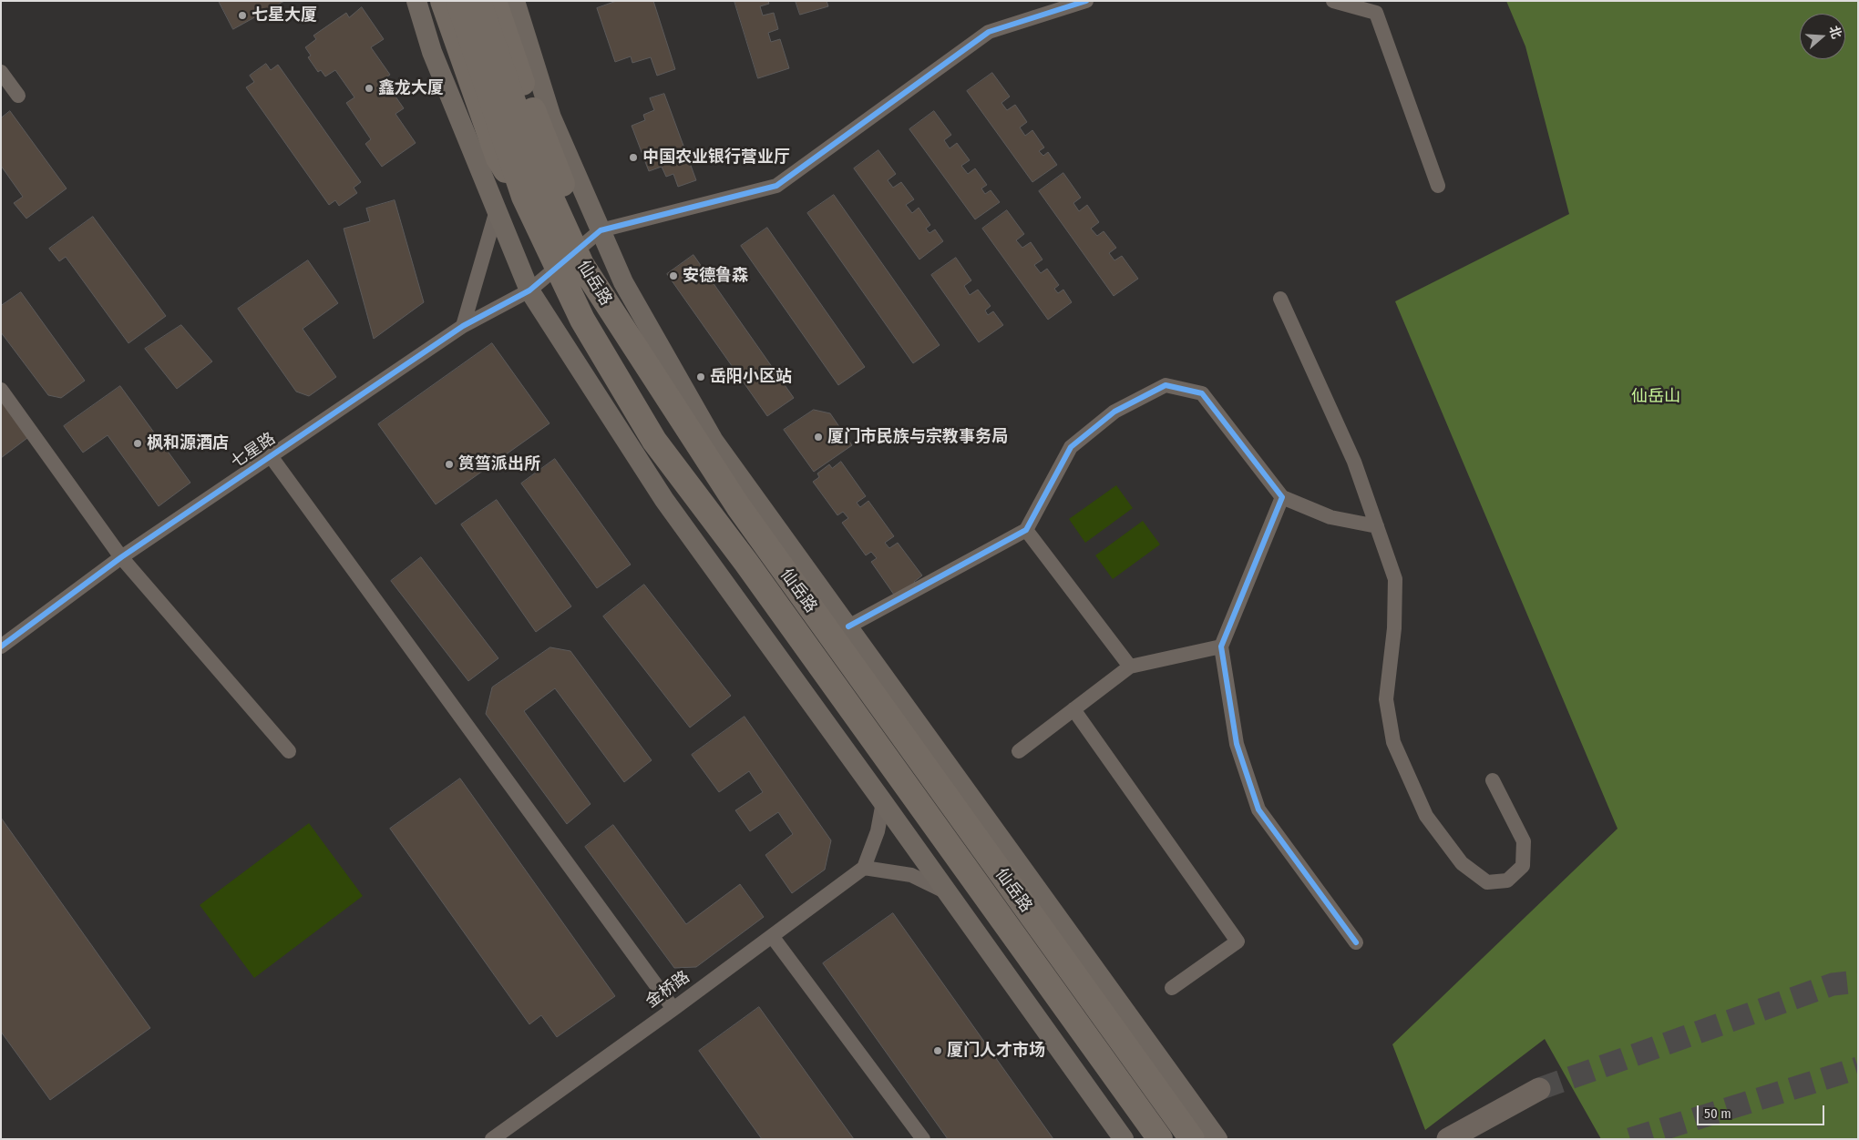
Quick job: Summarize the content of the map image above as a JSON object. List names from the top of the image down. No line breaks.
{"streets":{"highway":["仙岳路"],"street":["七星路","金桥路"]},"parks":["仙岳山"],"places":["七星大厦","鑫龙大厦","中国农业银行营业厅","安德鲁森","岳阳小区站","厦门市民族与宗教事务局","枫和源酒店","筼筜派出所","厦门人才市场"],"scale_bar":"50 m","north":"right"}
